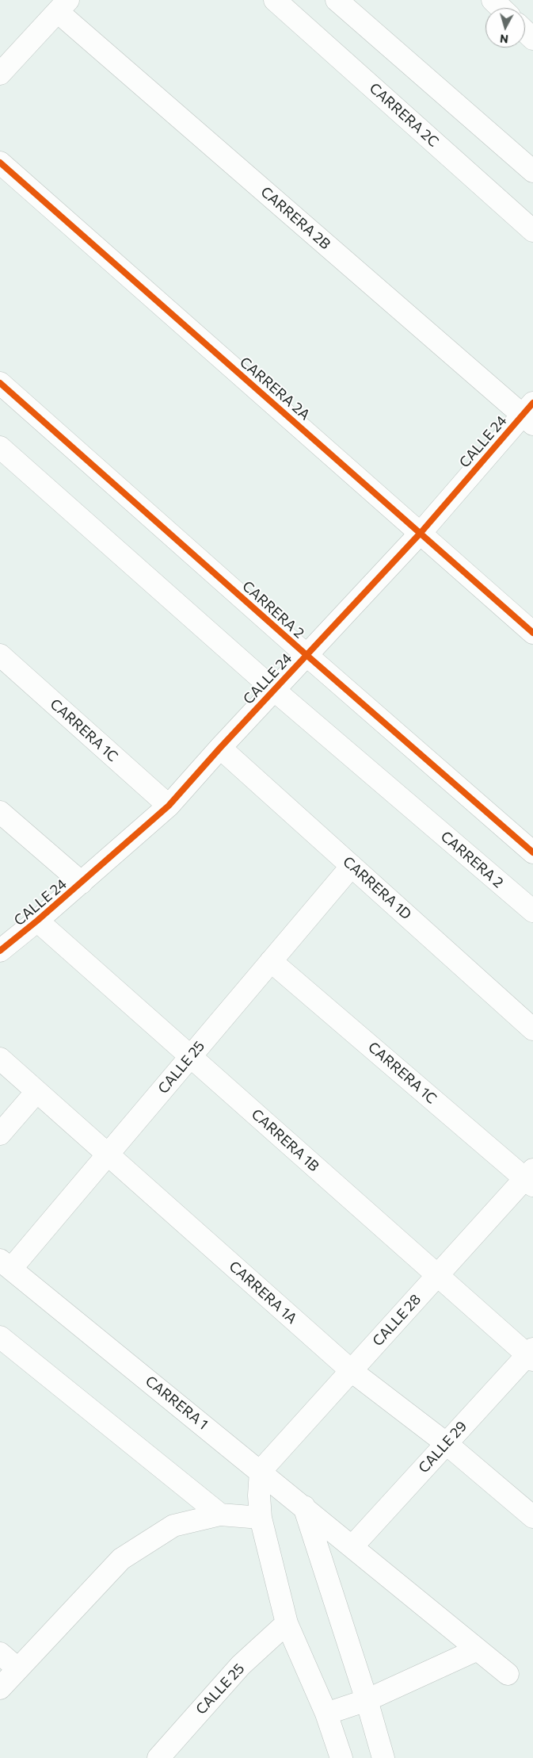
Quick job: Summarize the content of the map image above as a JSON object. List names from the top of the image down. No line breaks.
{"streets":{"street":["CARRERA 2C","CARRERA 2B","CARRERA 2A","CALLE 24","CARRERA 2","CARRERA 1C","CARRERA 1D","CALLE 25","CARRERA 1B","CARRERA 1A","CALLE 28","CARRERA 1","CALLE 29"]},"crossings":[["CARRERA 2B","CALLE 24"],["CARRERA 2A","CALLE 24"],["CALLE 24","CARRERA 2"],["CALLE 24","CARRERA 1C"],["CALLE 24","CARRERA 1D"],["CALLE 24","CARRERA 1B"],["CARRERA 1C","CALLE 25"],["CARRERA 1C","CALLE 28"],["CARRERA 1D","CALLE 25"],["CALLE 25","CARRERA 1B"],["CALLE 25","CARRERA 1A"],["CALLE 25","CARRERA 1"],["CARRERA 1B","CALLE 28"],["CARRERA 1B","CALLE 29"],["CARRERA 1A","CALLE 28"],["CARRERA 1A","CALLE 29"],["CALLE 28","CARRERA 1"],["CARRERA 1","CALLE 29"]],"north":"bottom"}
